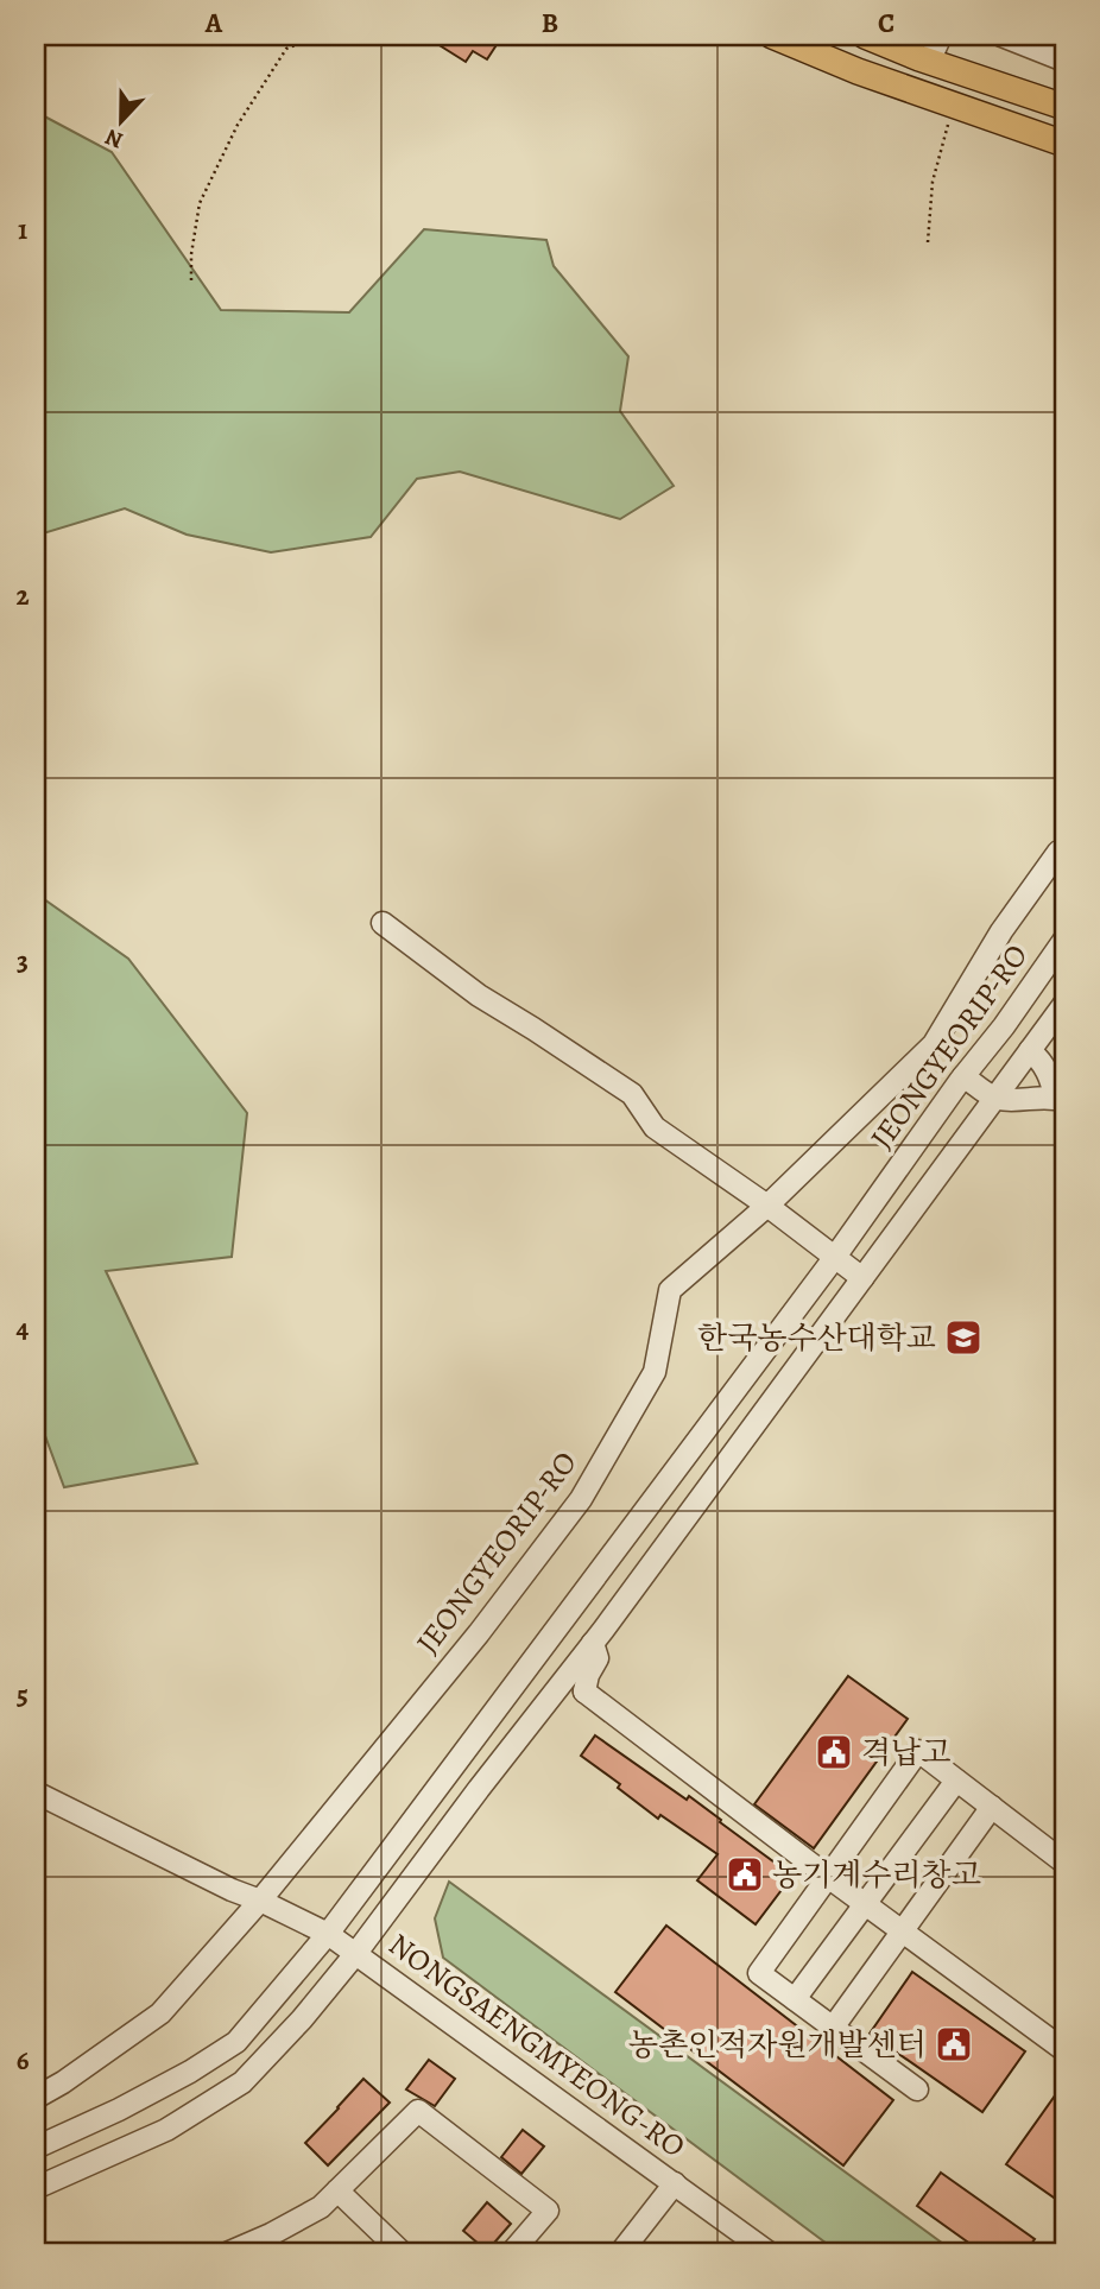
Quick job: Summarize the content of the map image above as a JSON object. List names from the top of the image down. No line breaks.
{"streets":{"street":["JEONGYEORIP-RO","NONGSAENGMYEONG-RO"]},"crossings":[["JEONGYEORIP-RO","NONGSAENGMYEONG-RO"]],"places":{"school or university":["한국농수산대학교"],"public building":["격납고","농기계수리창고","농촌인적자원개발센터"]},"north":"bottom","grid":{"columns":["A","B","C"],"rows":["1","2","3","4","5","6"]}}
